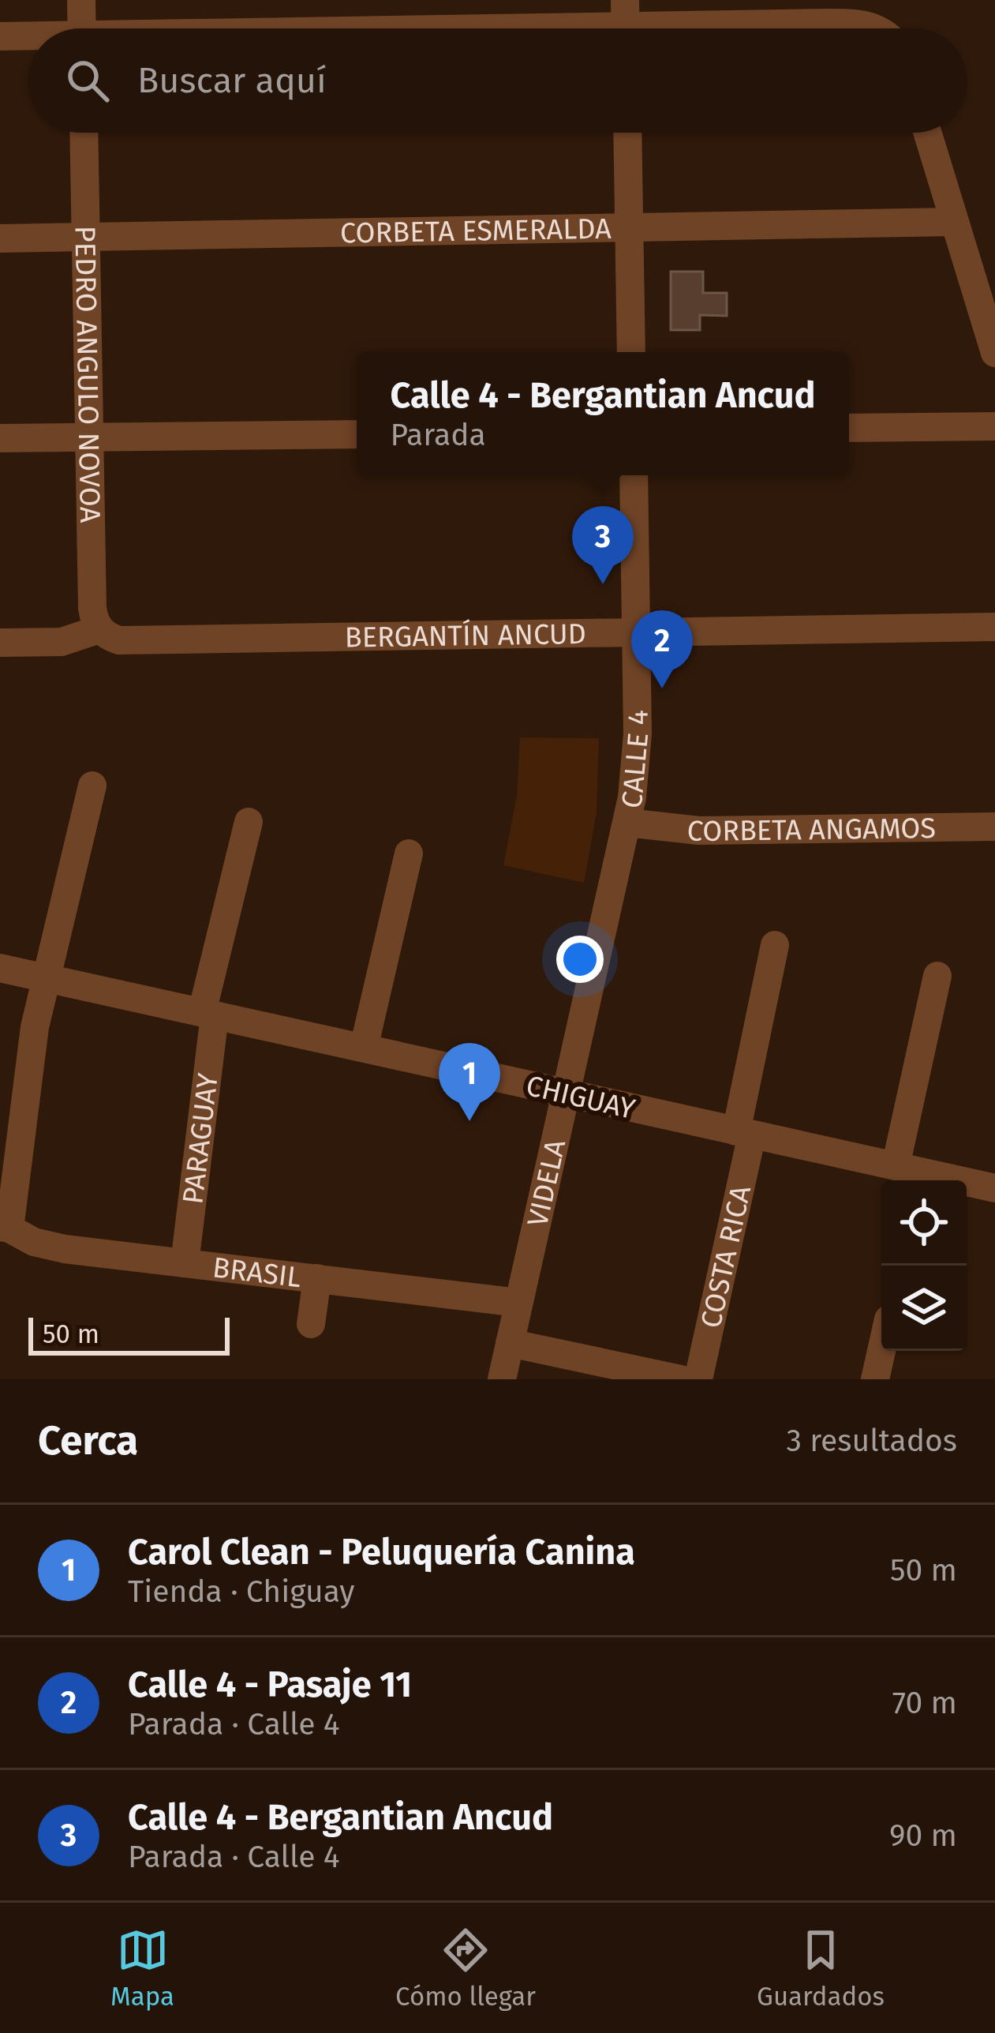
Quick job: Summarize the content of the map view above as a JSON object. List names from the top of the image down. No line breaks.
{"streets":{"street":["CORBETA ESMERALDA","PEDRO ANGULO NOVOA","BERGANTÍN ANCUD","CALLE 4","CORBETA ANGAMOS","CHIGUAY","PARAGUAY","VIDELA","COSTA RICA","BRASIL"]},"crossings":[["CORBETA ESMERALDA","PEDRO ANGULO NOVOA"],["PEDRO ANGULO NOVOA","BERGANTÍN ANCUD"],["BERGANTÍN ANCUD","CALLE 4"],["CALLE 4","CORBETA ANGAMOS"],["CALLE 4","VIDELA"],["CORBETA ANGAMOS","VIDELA"],["CHIGUAY","PARAGUAY"],["CHIGUAY","VIDELA"],["CHIGUAY","COSTA RICA"],["PARAGUAY","BRASIL"],["VIDELA","BRASIL"]],"scale_bar":"50 m","page":{"search":"Buscar aquí","popup":["Calle 4 - Bergantian Ancud","Parada"],"pins":["3","2","1"],"scale":"50 m","heading":["Cerca","3 resultados"],"list":[{"mark":"1","name":"Carol Clean - Peluquería Canina","note":"Tienda · Chiguay","value":"50 m"},{"mark":"2","name":"Calle 4 - Pasaje 11","note":"Parada · Calle 4","value":"70 m"},{"mark":"3","name":"Calle 4 - Bergantian Ancud","note":"Parada · Calle 4","value":"90 m"}],"nav":["Mapa","Cómo llegar","Guardados"]}}
